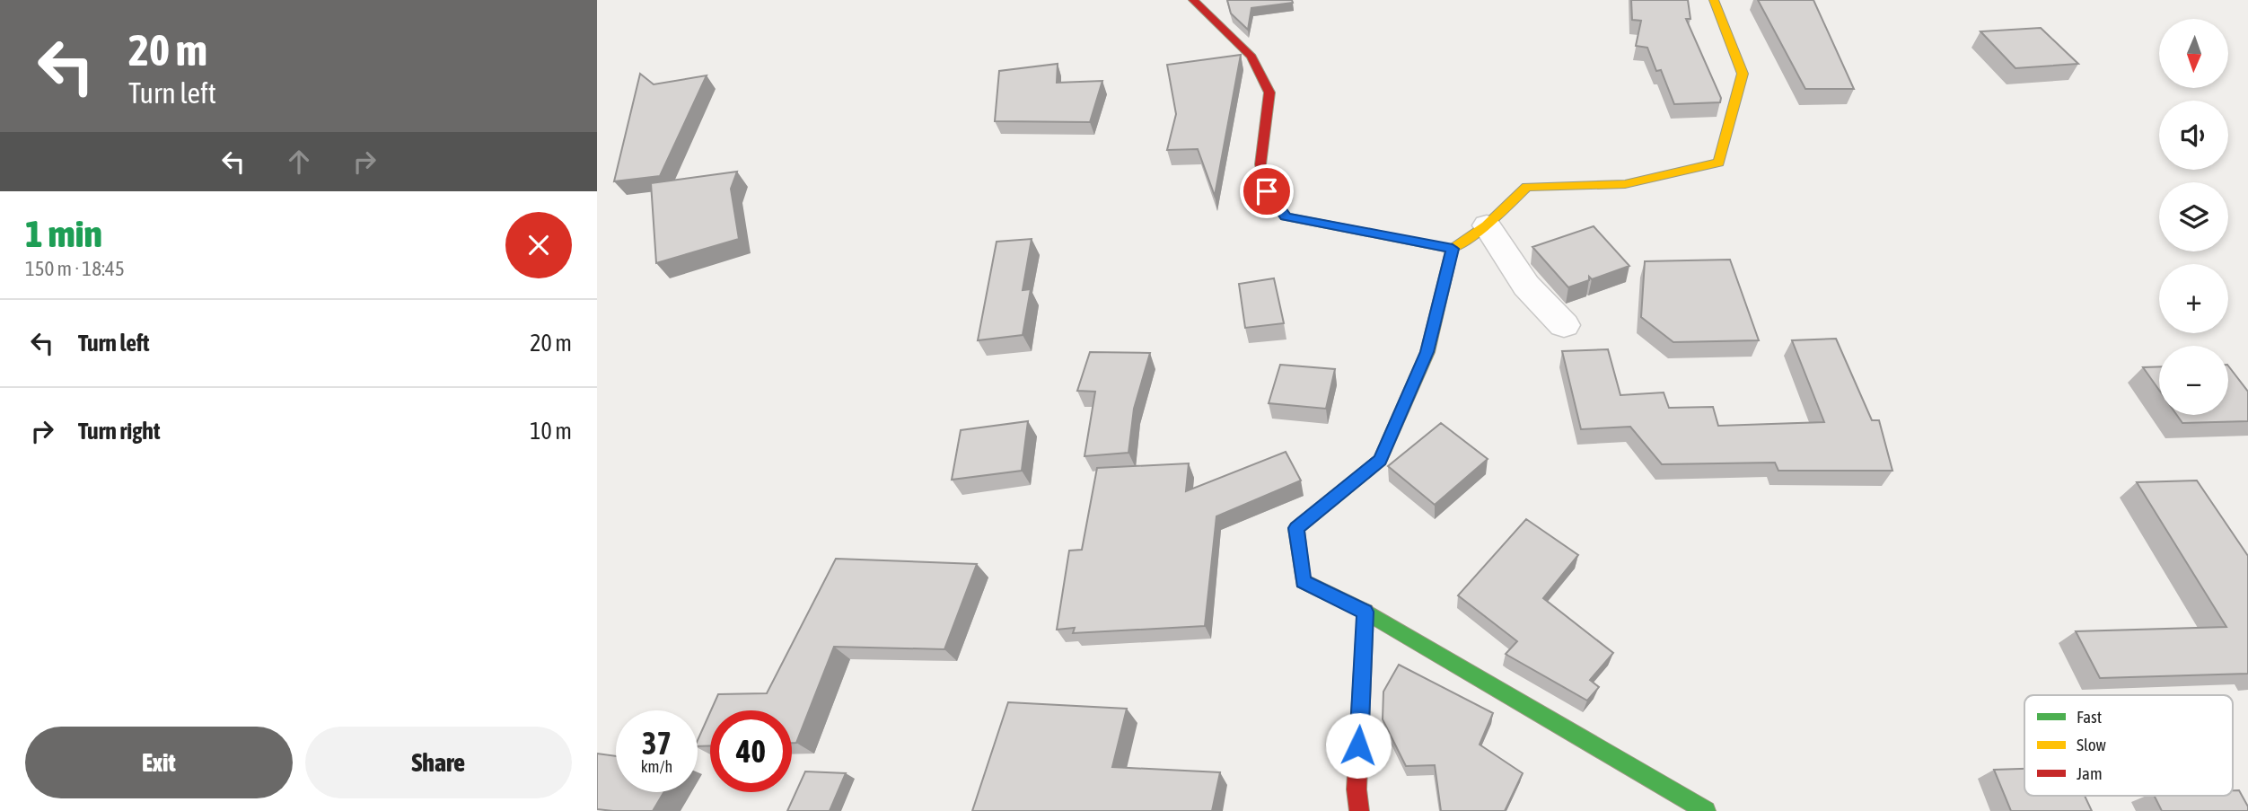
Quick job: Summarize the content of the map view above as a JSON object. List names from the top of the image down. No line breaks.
{"legend":["Fast","Slow","Jam"],"north":"bottom","page":{"turn":["20 m","Turn left"],"map_buttons":["+","−"],"heading":["1 min","150 m · 18:45"],"list":[{"name":"Turn left","value":"20 m"},{"name":"Turn right","value":"10 m"}],"speed":"37 km/h","limit":"40","buttons":["Exit","Share"]}}
